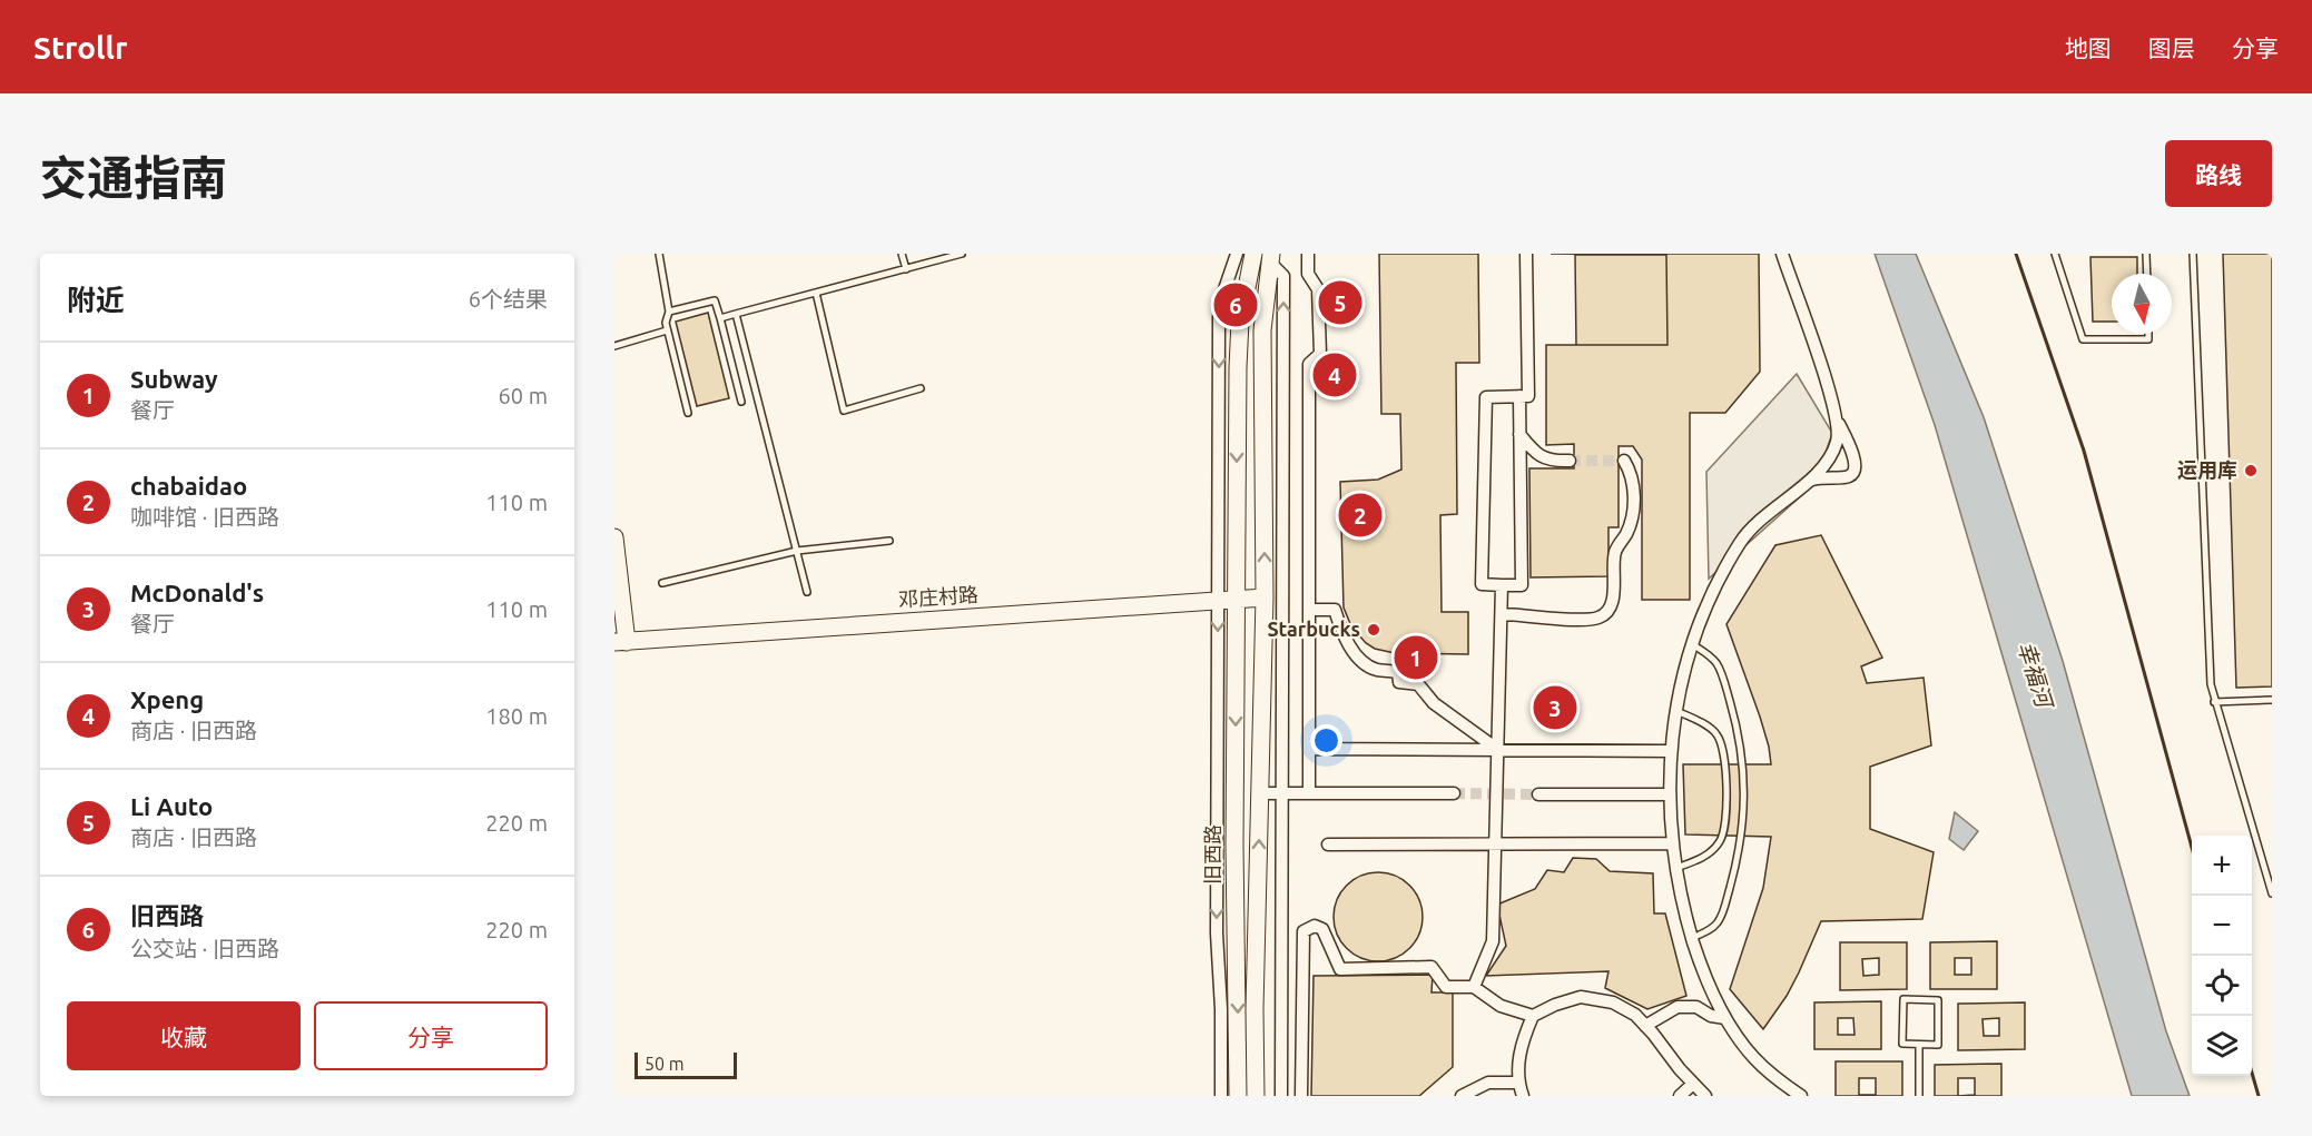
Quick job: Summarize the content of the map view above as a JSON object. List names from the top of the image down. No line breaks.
{"streets":{"main road":["邓庄村路","旧西路"]},"crossings":[["邓庄村路","旧西路"]],"water":["幸福河"],"places":["运用库","Starbucks"],"scale_bar":"50 m","north":"bottom","page":{"header":"Strollr","nav":["地图","图层","分享"],"title":"交通指南","buttons":["路线",["收藏","分享"]],"heading":["附近","6个结果"],"pins":["5","6","4","2","1","3"],"list":[{"mark":"1","name":"Subway","note":"餐厅","value":"60 m"},{"mark":"2","name":"chabaidao","note":"咖啡馆 · 旧西路","value":"110 m"},{"mark":"3","name":"McDonald's","note":"餐厅","value":"110 m"},{"mark":"4","name":"Xpeng","note":"商店 · 旧西路","value":"180 m"},{"mark":"5","name":"Li Auto","note":"商店 · 旧西路","value":"220 m"},{"mark":"6","name":"旧西路","note":"公交站 · 旧西路","value":"220 m"}],"map_buttons":["+","−"],"scale":"50 m"}}
